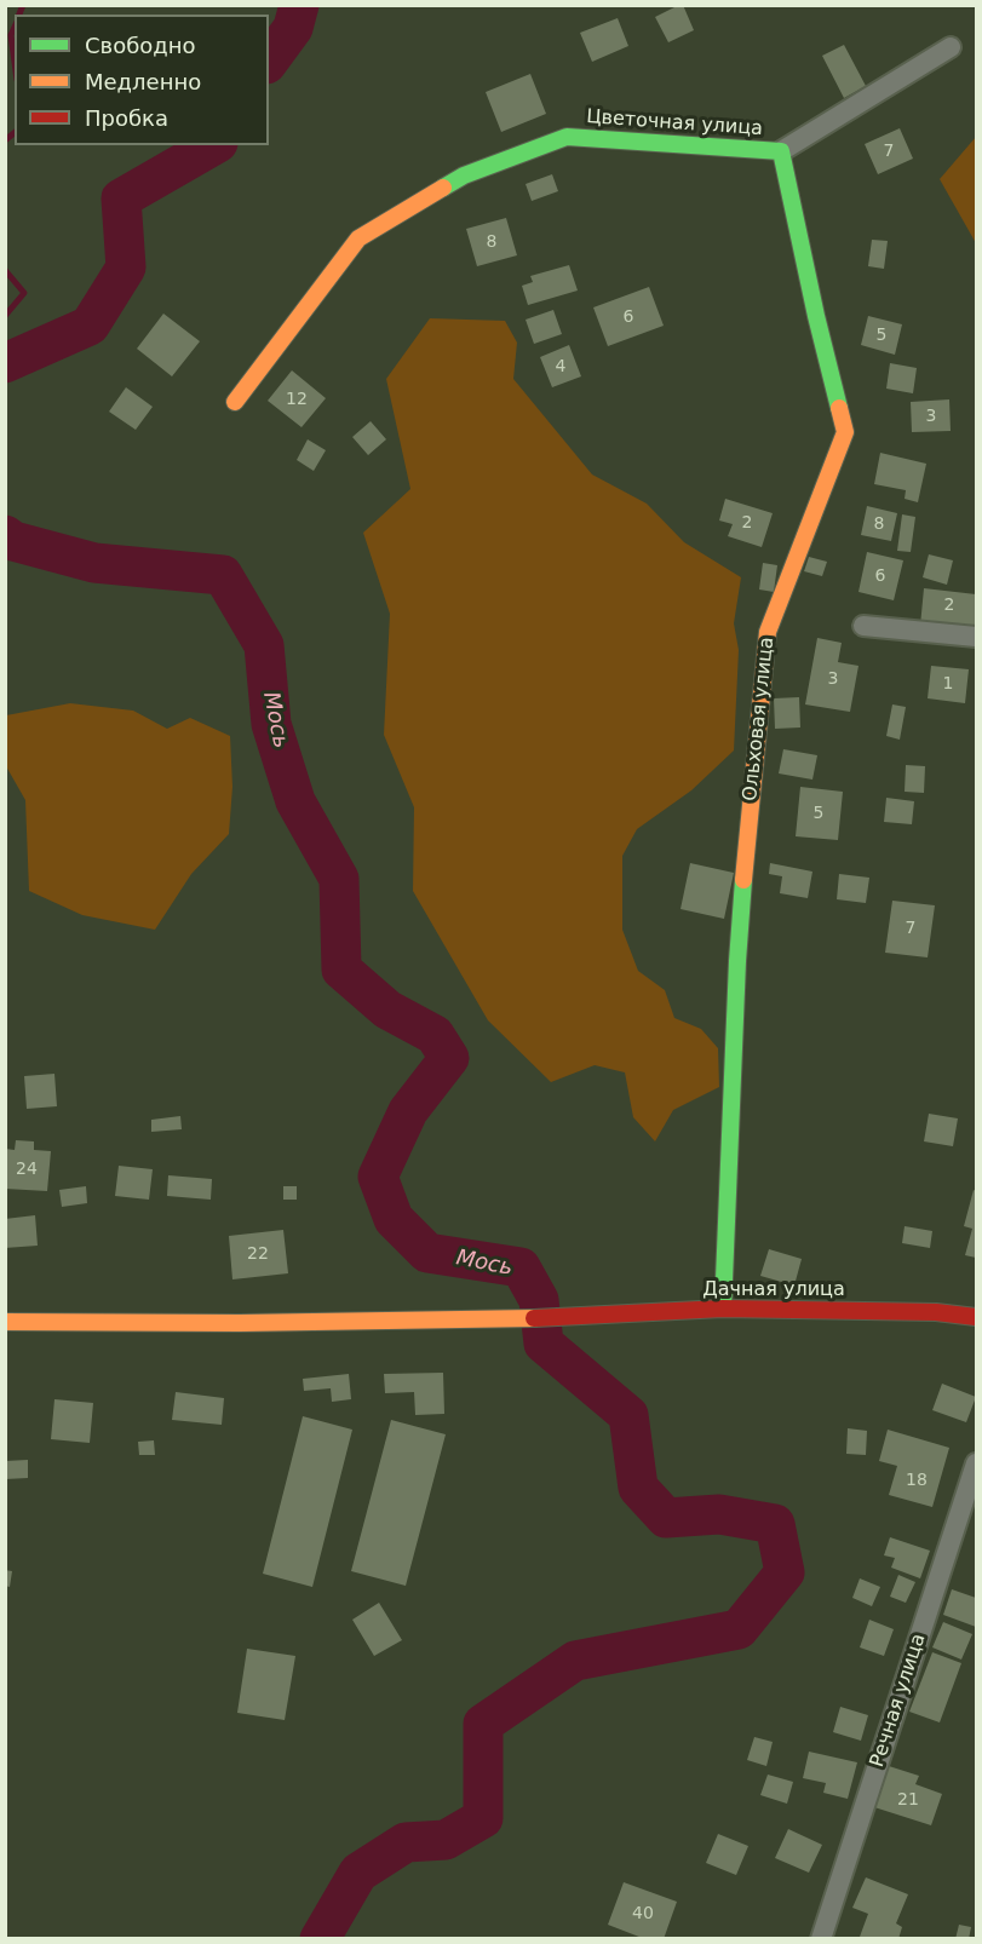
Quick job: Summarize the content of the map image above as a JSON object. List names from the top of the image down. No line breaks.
{"streets":{"street":["Цветочная улица","Ольховая улица","Дачная улица","Речная улица"]},"crossings":[["Цветочная улица","Ольховая улица"],["Ольховая улица","Дачная улица"]],"water":["Мось"],"house_numbers":["7","8","6","5","4","12","3","2","8","6","2","3","1","5","7","24","22","18","21","40"],"legend":["Свободно","Медленно","Пробка"]}
